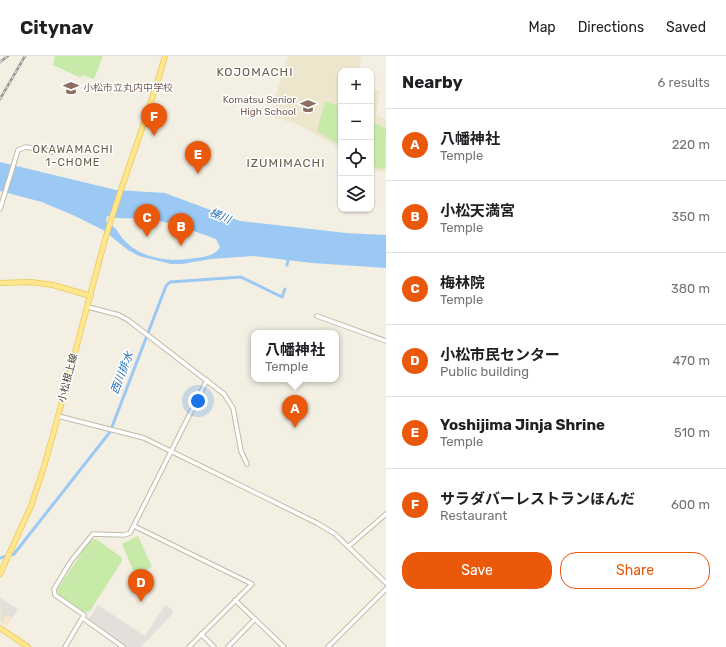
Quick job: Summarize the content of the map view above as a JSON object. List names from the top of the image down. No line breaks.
{"streets":{"main road":["小松根上線"]},"districts":["KOJOMACHI","OKAWAMACHI 1-CHOME","IZUMIMACHI"],"water":["梯川","西川排水"],"places":{"school or university":["小松市立丸内中学校","Komatsu Senior High School"]},"page":{"header":"Citynav","nav":["Map","Directions","Saved"],"heading":["Nearby","6 results"],"map_buttons":["+","−"],"pins":["F","E","C","B","A","D"],"list":[{"mark":"A","name":"八幡神社","note":"Temple","value":"220 m"},{"mark":"B","name":"小松天満宮","note":"Temple","value":"350 m"},{"mark":"C","name":"梅林院","note":"Temple","value":"380 m"},{"mark":"D","name":"小松市民センター","note":"Public building","value":"470 m"},{"mark":"E","name":"Yoshijima Jinja Shrine","note":"Temple","value":"510 m"},{"mark":"F","name":"サラダバーレストランほんだ","note":"Restaurant","value":"600 m"}],"popup":["八幡神社","Temple"],"buttons":["Save","Share"]}}
